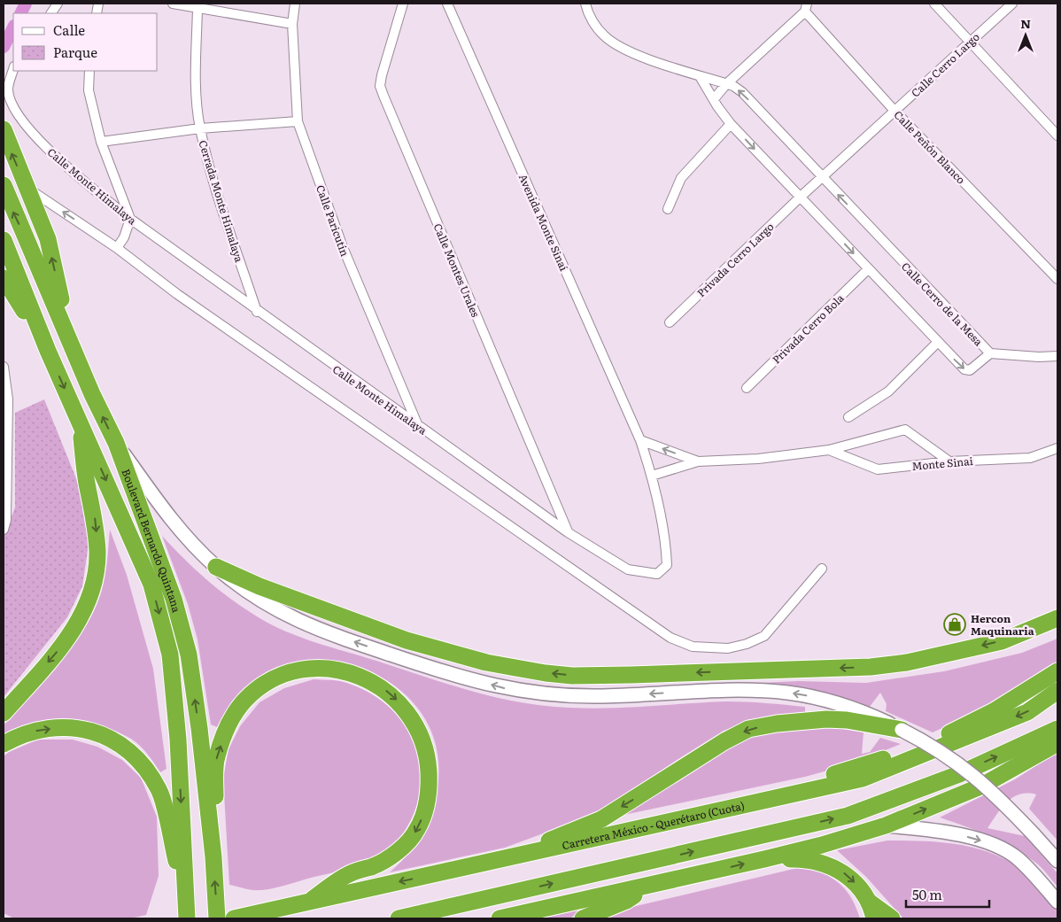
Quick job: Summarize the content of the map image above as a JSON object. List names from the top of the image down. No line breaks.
{"streets":{"highway":["Boulevard Bernardo Quintana","Carretera México - Querétaro (Cuota)"],"street":["Calle Cerro Largo","Calle Peñón Blanco","Calle Monte Himalaya","Cerrada Monte Himalaya","Calle Paricutín","Avenida Monte Sinaí","Privada Cerro Largo","Calle Montes Urales","Calle Cerro de la Mesa","Privada Cerro Bola","Monte Sinai"]},"crossings":[["Calle Cerro Largo","Calle Peñón Blanco"],["Calle Cerro Largo","Privada Cerro Largo"],["Calle Cerro Largo","Calle Cerro de la Mesa"],["Calle Monte Himalaya","Cerrada Monte Himalaya"],["Calle Monte Himalaya","Calle Paricutín"],["Calle Monte Himalaya","Avenida Monte Sinaí"],["Calle Monte Himalaya","Calle Montes Urales"],["Calle Monte Himalaya","Monte Sinai"],["Avenida Monte Sinaí","Monte Sinai"],["Privada Cerro Largo","Calle Cerro de la Mesa"],["Calle Cerro de la Mesa","Privada Cerro Bola"]],"places":{"shop":["Hercon Maquinaria"]},"legend":["Calle","Parque"],"scale_bar":"50 m","north":"top"}
